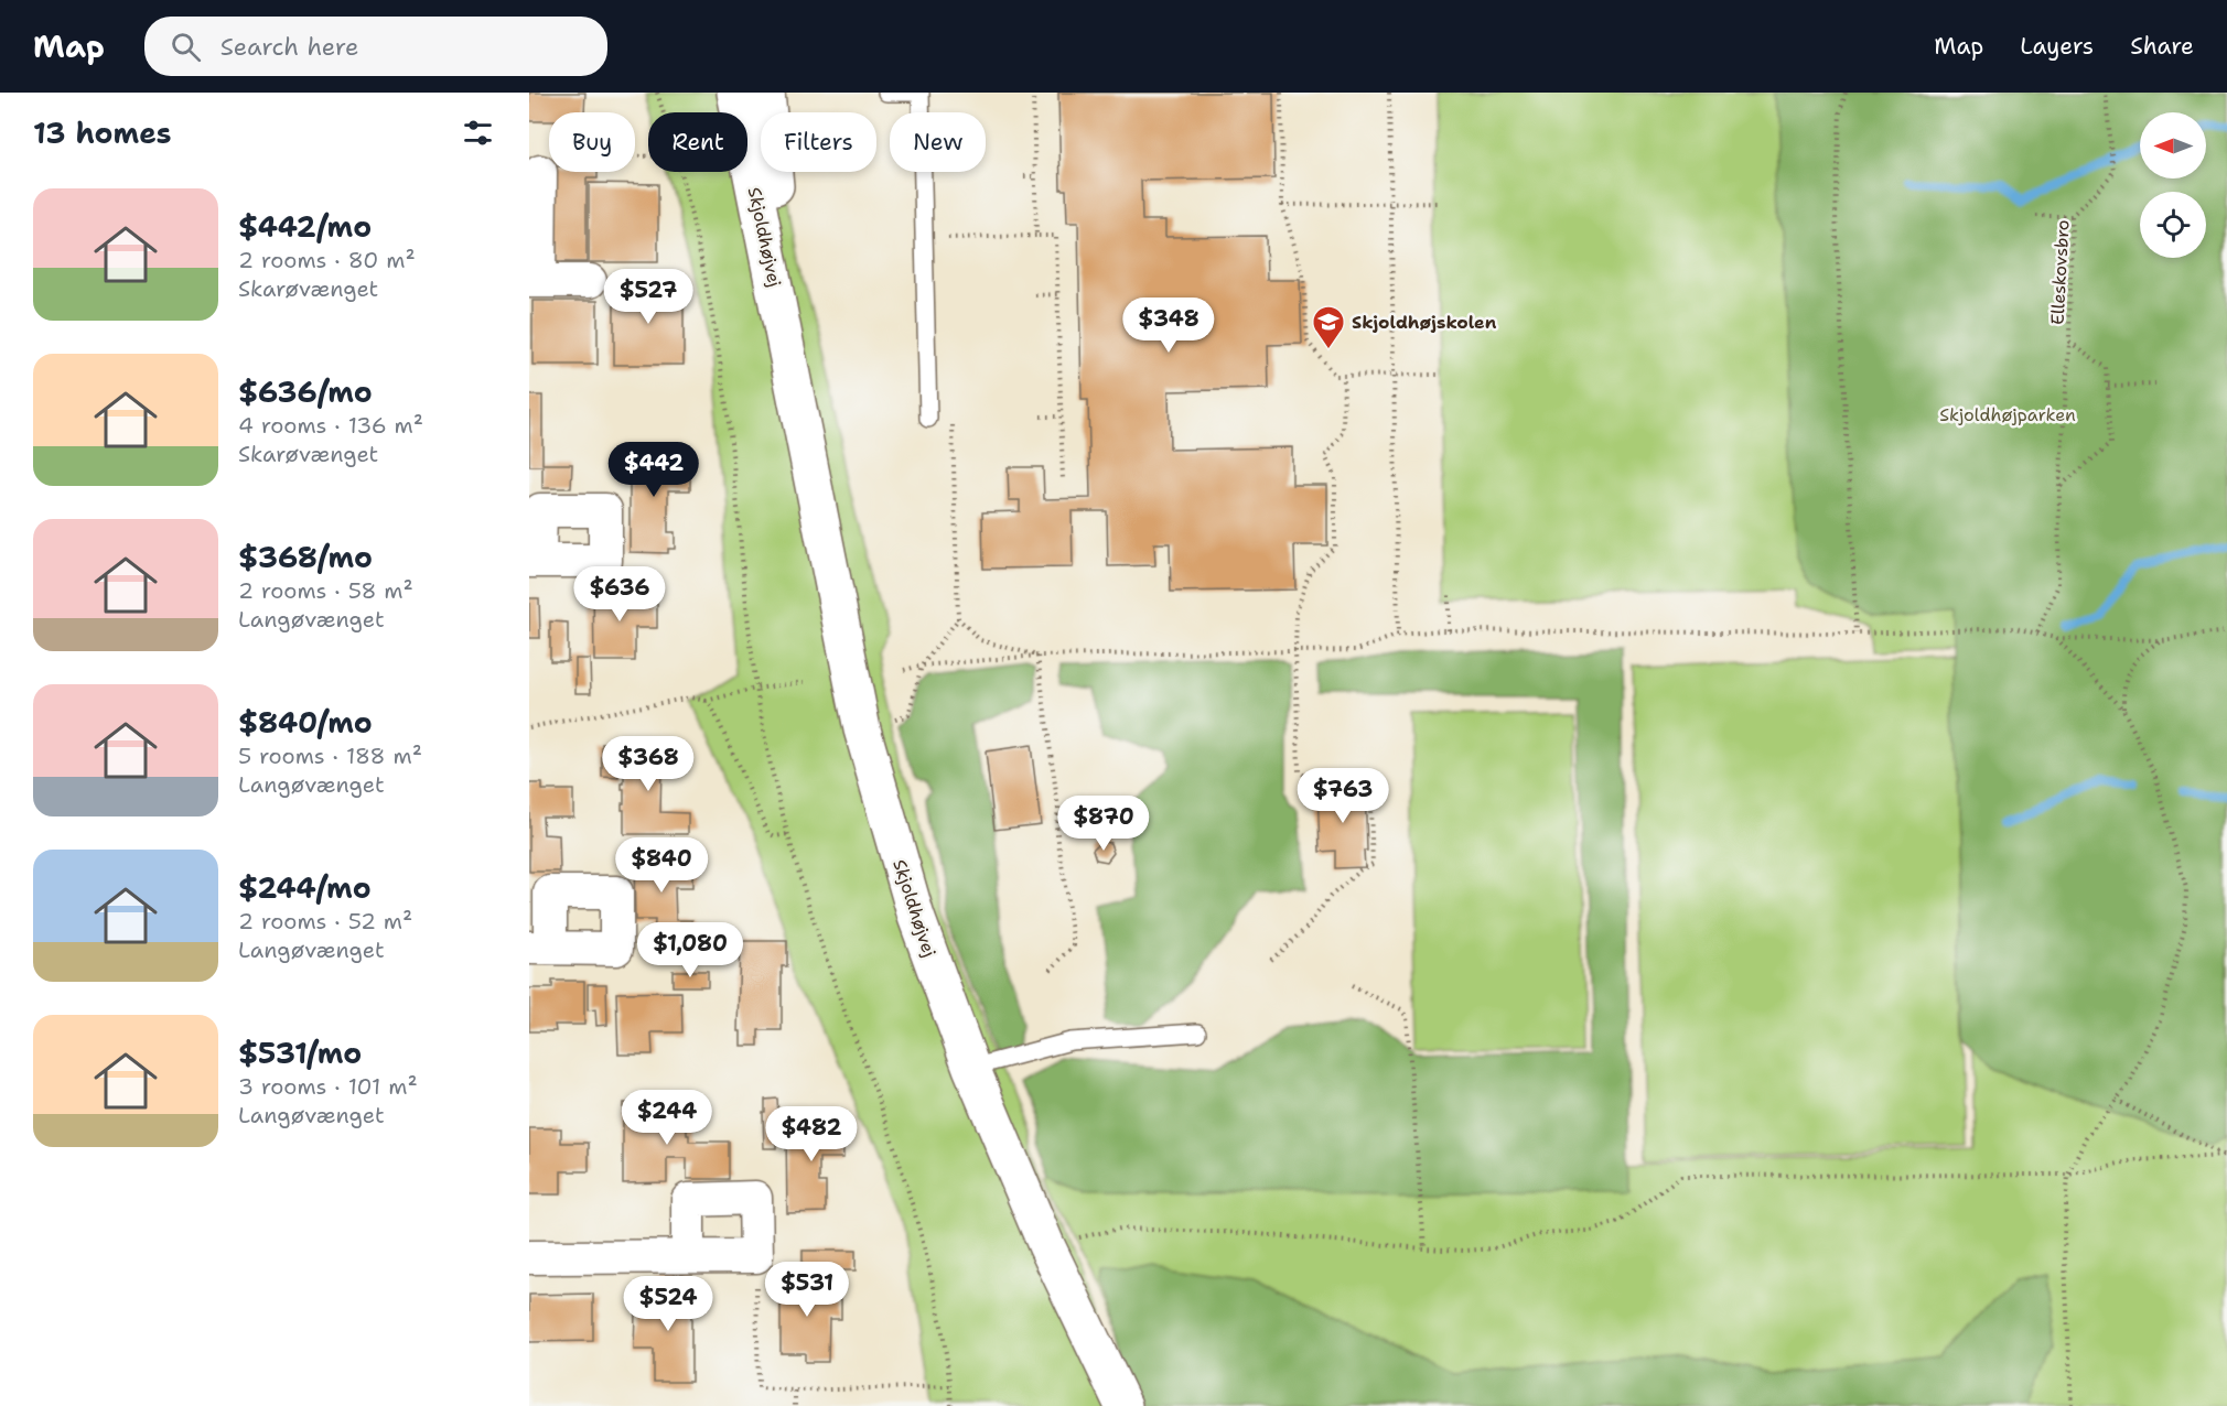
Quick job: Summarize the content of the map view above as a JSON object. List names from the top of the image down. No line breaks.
{"streets":{"street":["Skjoldhøjvej"],"path":["Elleskovsbro"]},"parks":["Skjoldhøjparken"],"places":{"school or university":["Skjoldhøjskolen"]},"north":"left","page":{"header":"Map","search":"Search here","nav":["Map","Layers","Share"],"heading":"13 homes","chip":["Buy","Rent","Filters","New"],"list":[{"name":"$442/mo","note":"2 rooms · 80 m² · Skarøvænget"},{"name":"$636/mo","note":"4 rooms · 136 m² · Skarøvænget"},{"name":"$368/mo","note":"2 rooms · 58 m² · Langøvænget"},{"name":"$840/mo","note":"5 rooms · 188 m² · Langøvænget"},{"name":"$244/mo","note":"2 rooms · 52 m² · Langøvænget"},{"name":"$531/mo","note":"3 rooms · 101 m² · Langøvænget"}],"price":["$527","$348","$442","$636","$368","$763","$870","$840","$1,080","$244","$482","$531","$524"]}}
